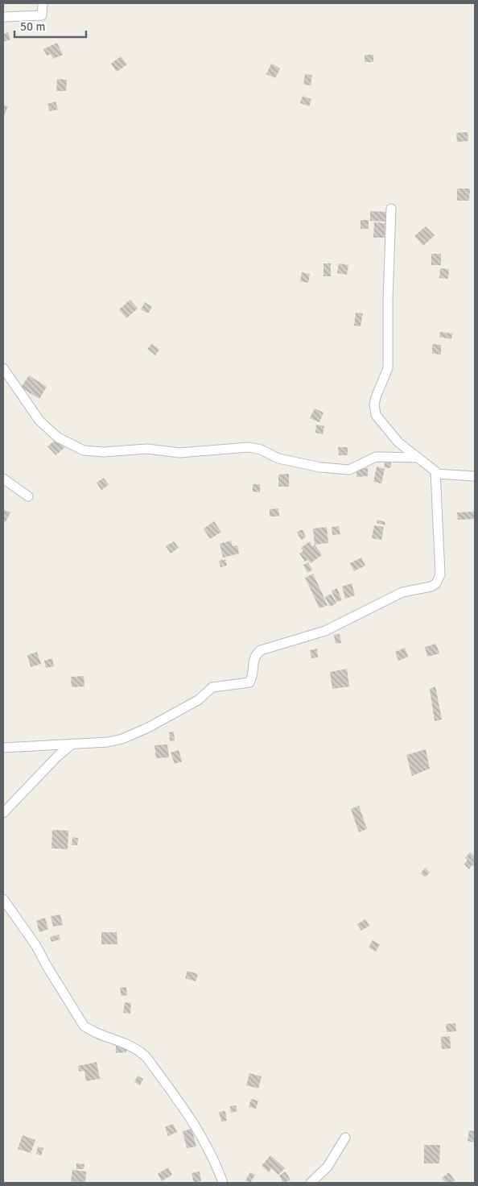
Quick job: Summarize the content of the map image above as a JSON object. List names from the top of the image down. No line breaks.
{"scale_bar":"50 m"}
